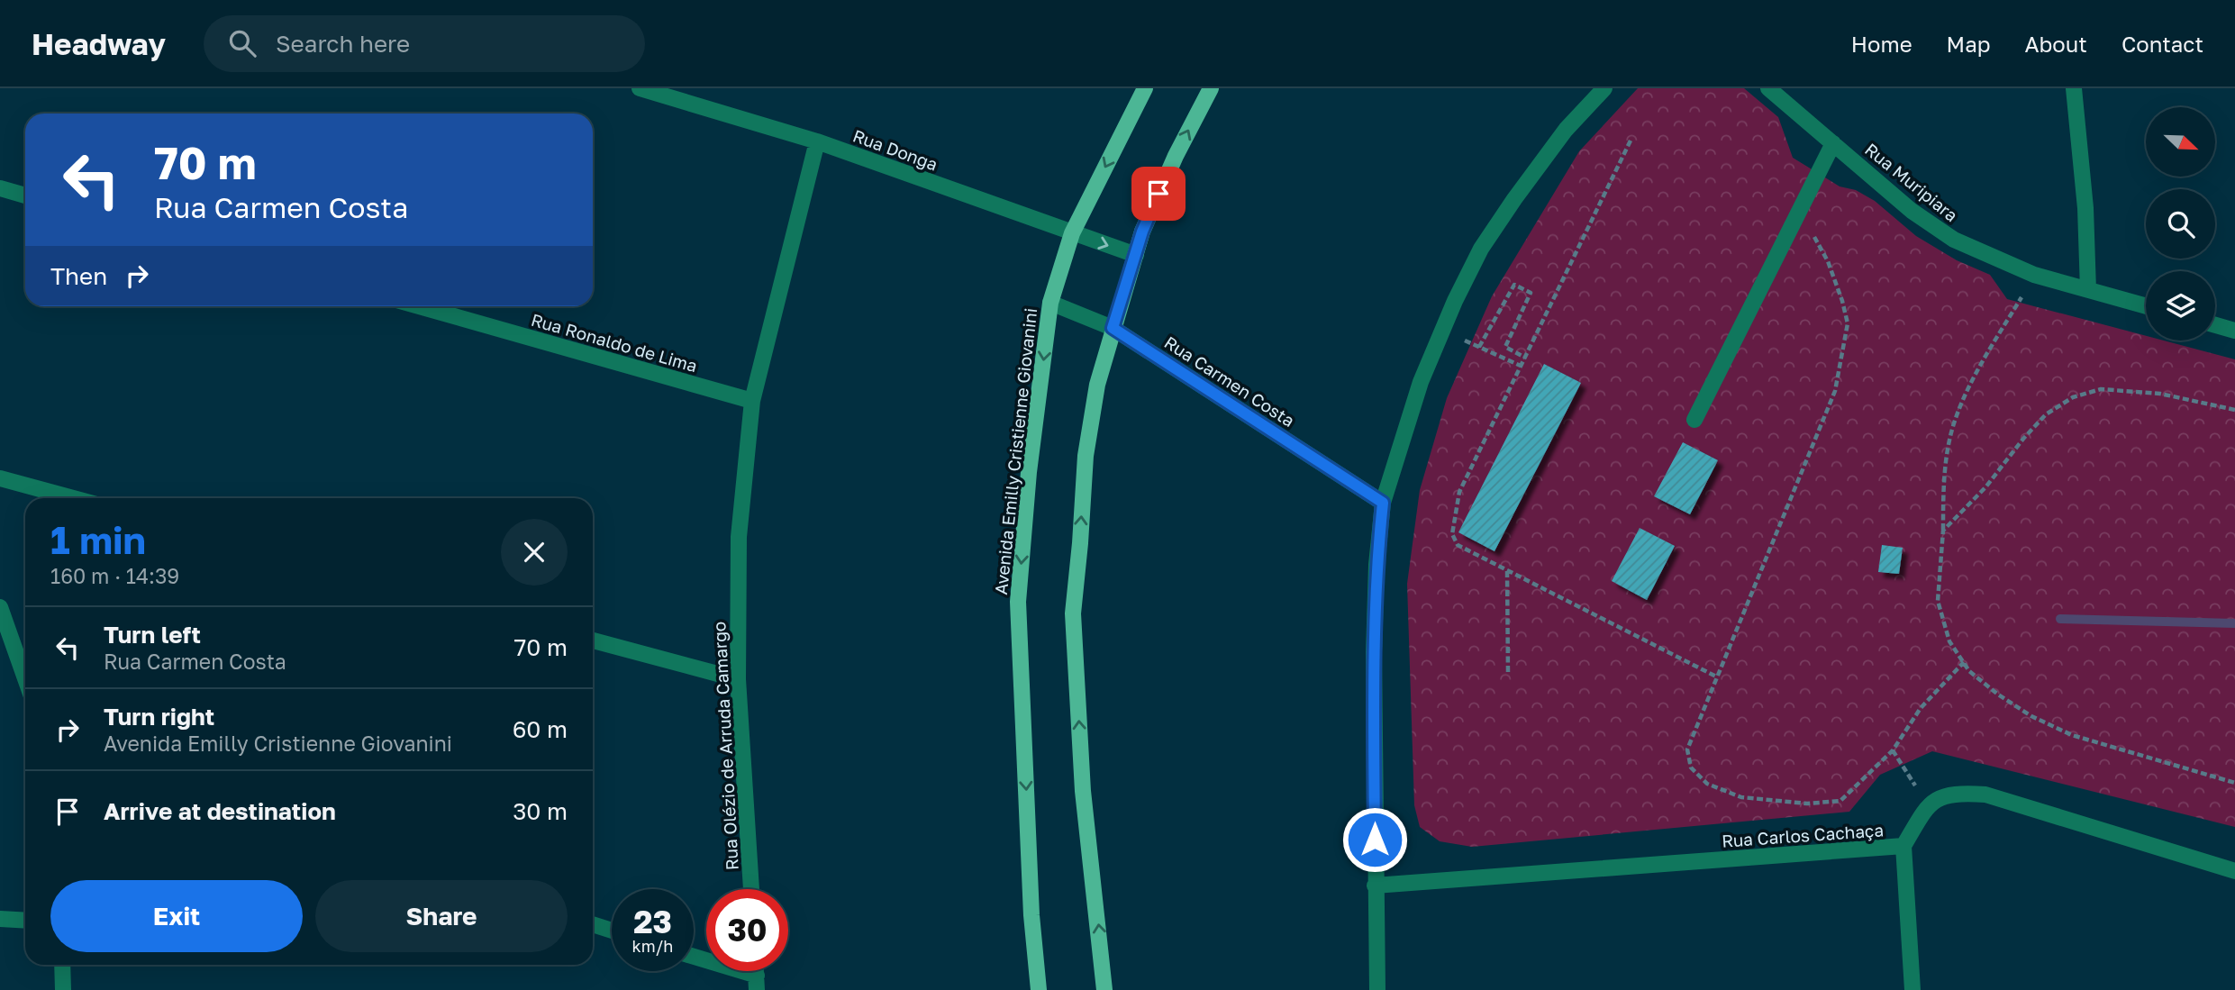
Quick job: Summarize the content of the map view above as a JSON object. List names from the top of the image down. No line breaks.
{"streets":{"main road":["Avenida Emilly Cristienne Giovanini"],"street":["Rua Donga","Rua Muripiara","Rua Ronaldo de Lima","Rua Carmen Costa","Rua Olézio de Arruda Camargo","Rua Carlos Cachaça"]},"crossings":[["Rua Donga","Avenida Emilly Cristienne Giovanini"],["Rua Donga","Rua Olézio de Arruda Camargo"],["Rua Ronaldo de Lima","Rua Olézio de Arruda Camargo"],["Rua Carmen Costa","Avenida Emilly Cristienne Giovanini"]],"north":"bottom right","page":{"header":"Headway","search":"Search here","nav":["Home","Map","About","Contact"],"turn":["70 m","Rua Carmen Costa"],"then":"Then","heading":["1 min","160 m · 14:39"],"list":[{"name":"Turn left","note":"Rua Carmen Costa","value":"70 m"},{"name":"Turn right","note":"Avenida Emilly Cristienne Giovanini","value":"60 m"},{"name":"Arrive at destination","value":"30 m"}],"buttons":["Exit","Share"],"speed":"23 km/h","limit":"30"}}
